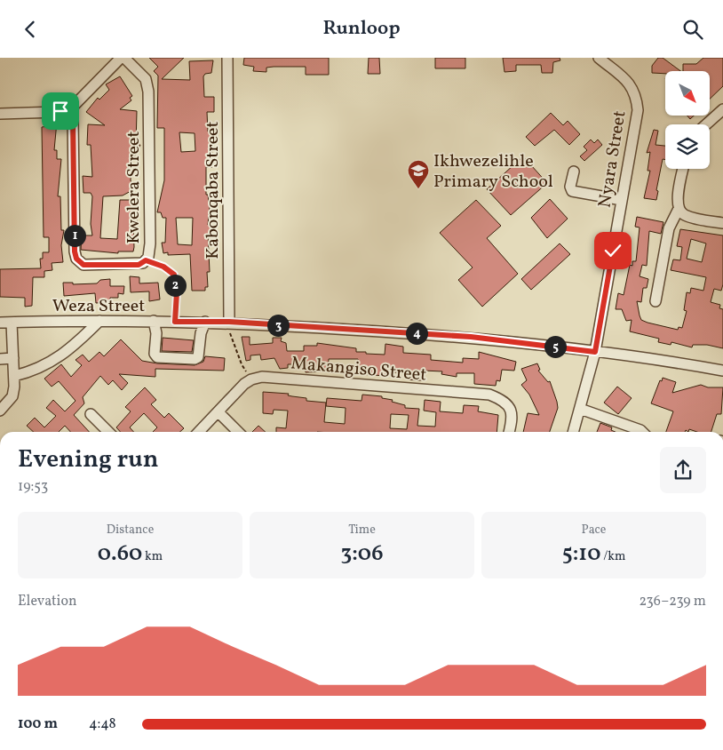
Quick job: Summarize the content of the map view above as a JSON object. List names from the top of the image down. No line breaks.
{"streets":{"street":["Nyara Street","Kwelera Street","Kabonqaba Street","Weza Street","Makangiso Street"]},"crossings":[["Nyara Street","Weza Street"],["Kabonqaba Street","Weza Street"]],"places":{"school or university":["Ikhwezelihle Primary School"]},"north":"bottom right","page":{"header":"Runloop","pins":["1","2","3","4","5"],"heading":["Evening run","19:53"],"stats":[["Distance","0.60 km"],["Time","3:06"],["Pace","5:10 /km"]],"chart":["Elevation","236–239 m"],"list":[{"name":"100 m","note":"4:48"}]}}
